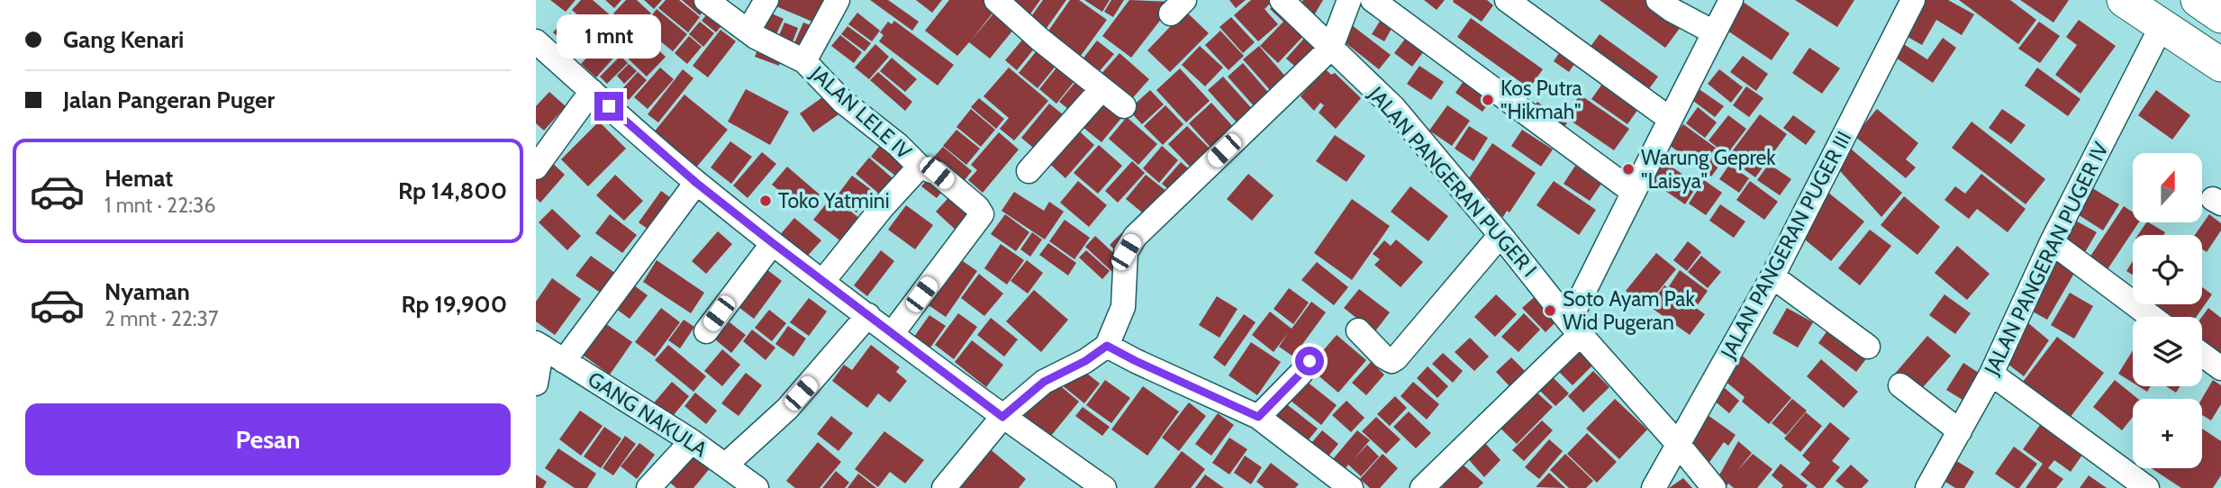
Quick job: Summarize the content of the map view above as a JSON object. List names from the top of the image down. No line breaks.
{"streets":{"street":["JALAN LELE IV","JALAN PANGERAN PUGER I","JALAN PANGERAN PUGER III","JALAN PANGERAN PUGER IV","GANG NAKULA"]},"crossings":[["JALAN PANGERAN PUGER I","JALAN PANGERAN PUGER III"]],"places":["Kos Putra \"Hikmah\"","Warung Geprek \"Laisya\"","Toko Yatmini","Soto Ayam Pak Wid Pugeran"],"north":"top","page":{"banner":["Gang Kenari","Jalan Pangeran Puger"],"bubble":"1 mnt","list":[{"name":"Hemat","note":"1 mnt · 22:36","value":"Rp 14,800"},{"name":"Nyaman","note":"2 mnt · 22:37","value":"Rp 19,900"}],"map_buttons":"+","buttons":"Pesan"}}
